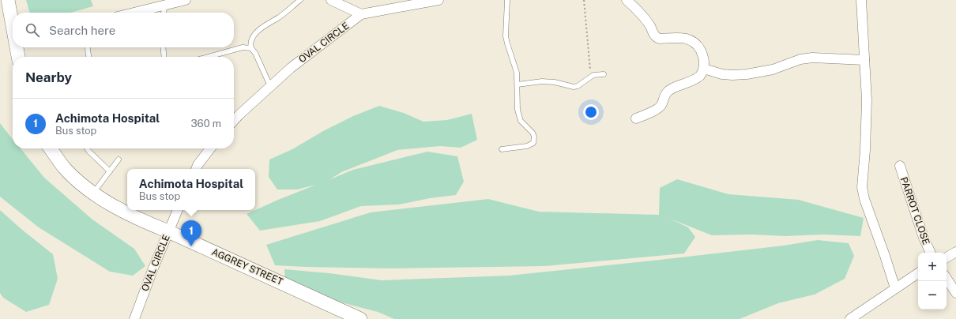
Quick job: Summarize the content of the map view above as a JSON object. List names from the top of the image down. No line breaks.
{"streets":{"main road":["AGGREY STREET"],"street":["OVAL CIRCLE","PARROT CLOSE"]},"crossings":[["OVAL CIRCLE","AGGREY STREET"]],"page":{"search":"Search here","heading":"Nearby","list":[{"mark":"1","name":"Achimota Hospital","note":"Bus stop","value":"360 m"}],"popup":["Achimota Hospital","Bus stop"],"pins":"1","map_buttons":["+","−"]}}
